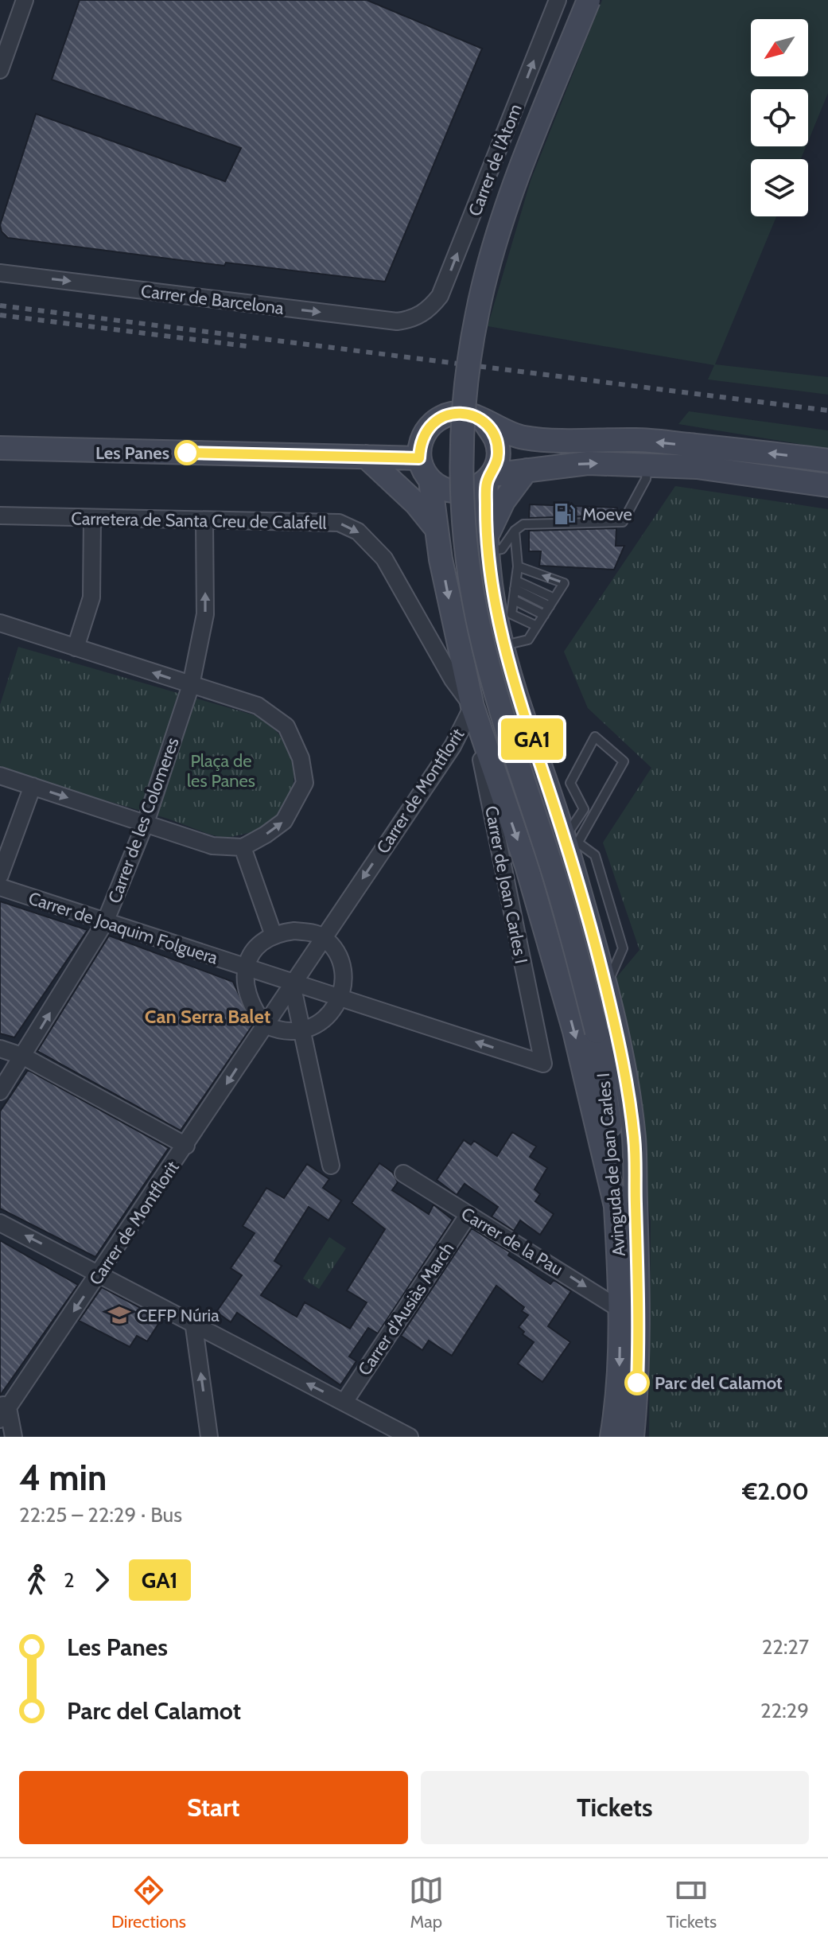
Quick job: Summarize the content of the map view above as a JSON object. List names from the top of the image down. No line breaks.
{"streets":{"street":["Carrer de l'Àtom","Carrer de Barcelona","Carretera de Santa Creu de Calafell","Carrer de Montflorit","Carrer de les Colomeres","Carrer de Joan Carles I","Carrer de Joaquim Folguera","Avinguda de Joan Carles I","Carrer de la Pau","Carrer d'Ausiàs March"]},"crossings":[["Carrer de l'Àtom","Carrer de Barcelona"],["Carretera de Santa Creu de Calafell","Carrer de les Colomeres"],["Carrer de Montflorit","Carrer de Joan Carles I"],["Carrer de Montflorit","Carrer de Joaquim Folguera"],["Carrer de les Colomeres","Carrer de Joaquim Folguera"],["Carrer de Joan Carles I","Carrer de Joaquim Folguera"],["Avinguda de Joan Carles I","Carrer de la Pau"],["Carrer de la Pau","Carrer d'Ausiàs March"]],"one_way":["Carrer de l'Àtom","Carrer de Barcelona","Carrer de Montflorit","Carrer de la Pau"],"districts":["Can Serra Balet"],"parks":["Plaça de les Panes"],"places":{"other":["Les Panes","Parc del Calamot"],"fuel station":["Moeve"],"school or university":["CEFP Núria"]},"lines":["bus line GA1"],"north":"bottom left","page":{"on_map":"GA1","heading":["4 min","22:25 – 22:29 · Bus","€2.00"],"legs":["2","GA1"],"list":[{"name":"Les Panes","value":"22:27"},{"name":"Parc del Calamot","value":"22:29"}],"buttons":["Start","Tickets"],"tabs":["Directions","Map","Tickets"]}}
